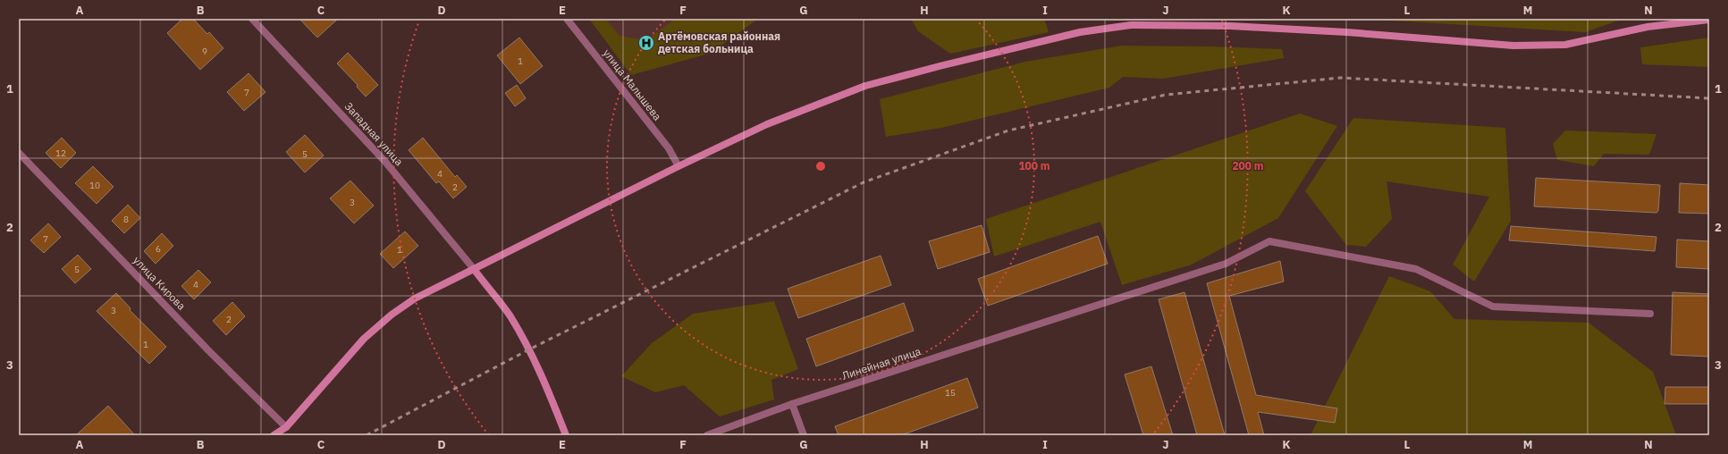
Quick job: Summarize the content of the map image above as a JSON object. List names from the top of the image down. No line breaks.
{"streets":{"street":["улица Малышева","Западная улица","улица Кирова","Линейная улица"]},"places":{"hospital":["Артёмовская районная детская больница"]},"house_numbers":["9","1","7","12","5","4","10","2","3","8","7","6","1","5","4","3","2","1","15"],"grid":{"columns":["A","B","C","D","E","F","G","H","I","J","K","L","M","N"],"rows":["1","2","3"]},"rings":["100 m","200 m"]}
